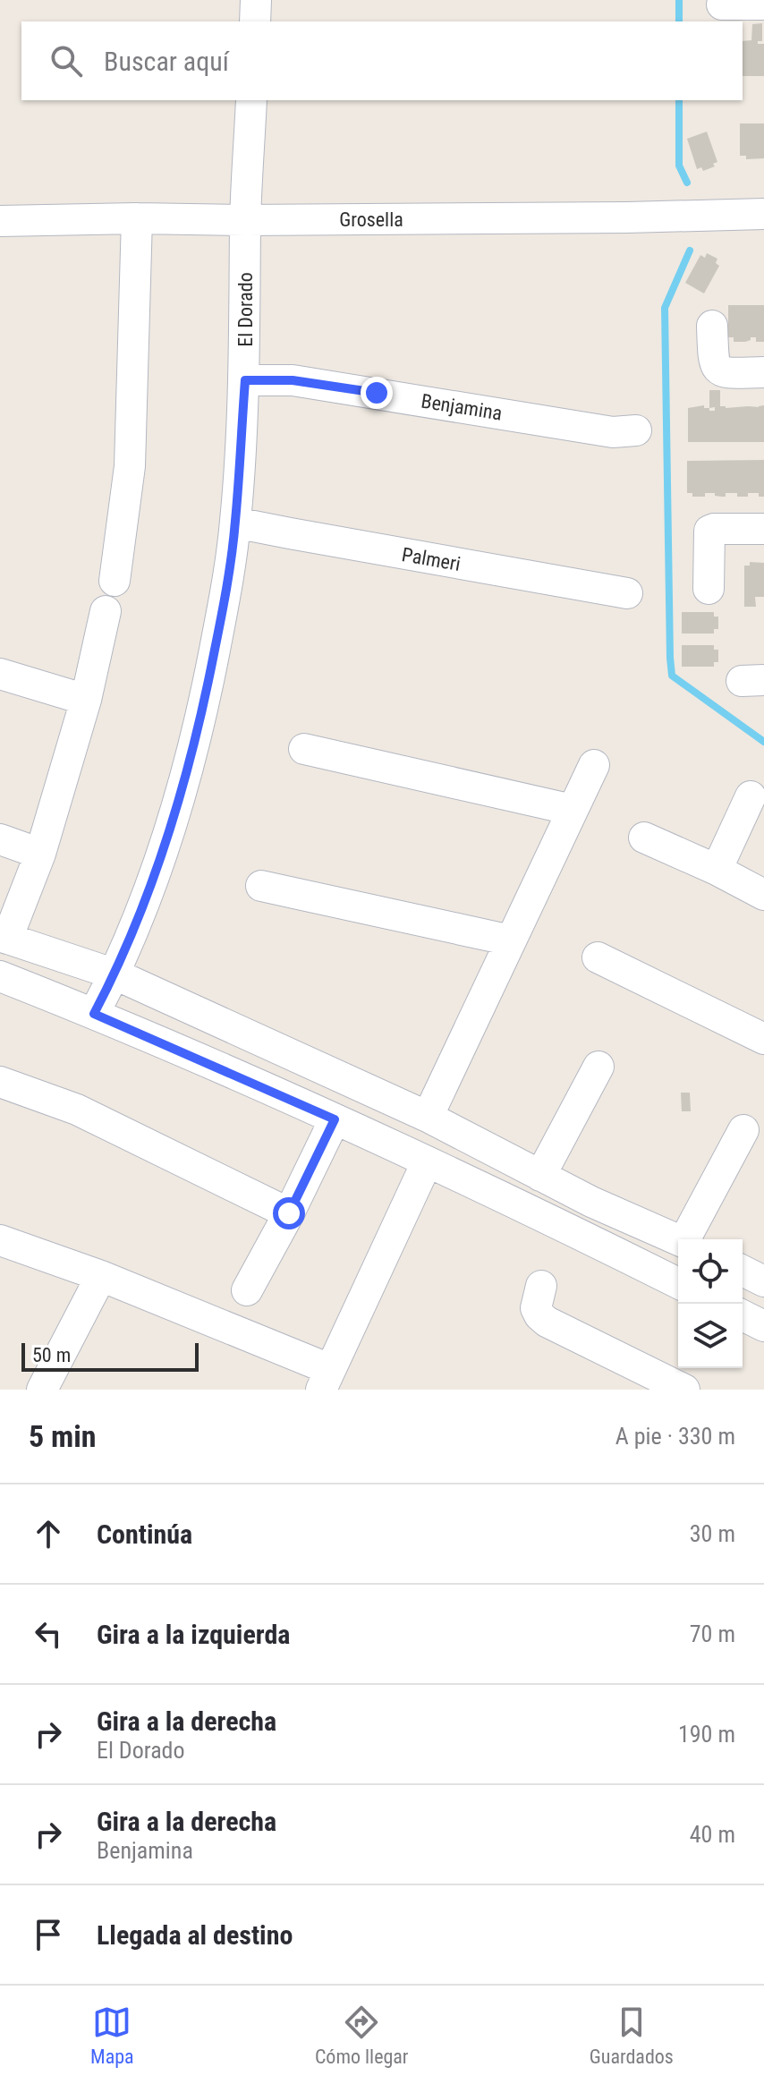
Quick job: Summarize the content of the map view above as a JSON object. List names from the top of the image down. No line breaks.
{"streets":{"street":["Grosella","El Dorado","Benjamina","Palmeri"]},"crossings":[["Grosella","El Dorado"],["El Dorado","Benjamina"],["El Dorado","Palmeri"]],"scale_bar":"50 m","page":{"search":"Buscar aquí","scale":"50 m","heading":["5 min","A pie · 330 m"],"list":[["Continúa","30 m"],["Gira a la izquierda","70 m"],["Gira a la derecha","El Dorado","190 m"],["Gira a la derecha","Benjamina","40 m"],"Llegada al destino"],"nav":["Mapa","Cómo llegar","Guardados"]}}
